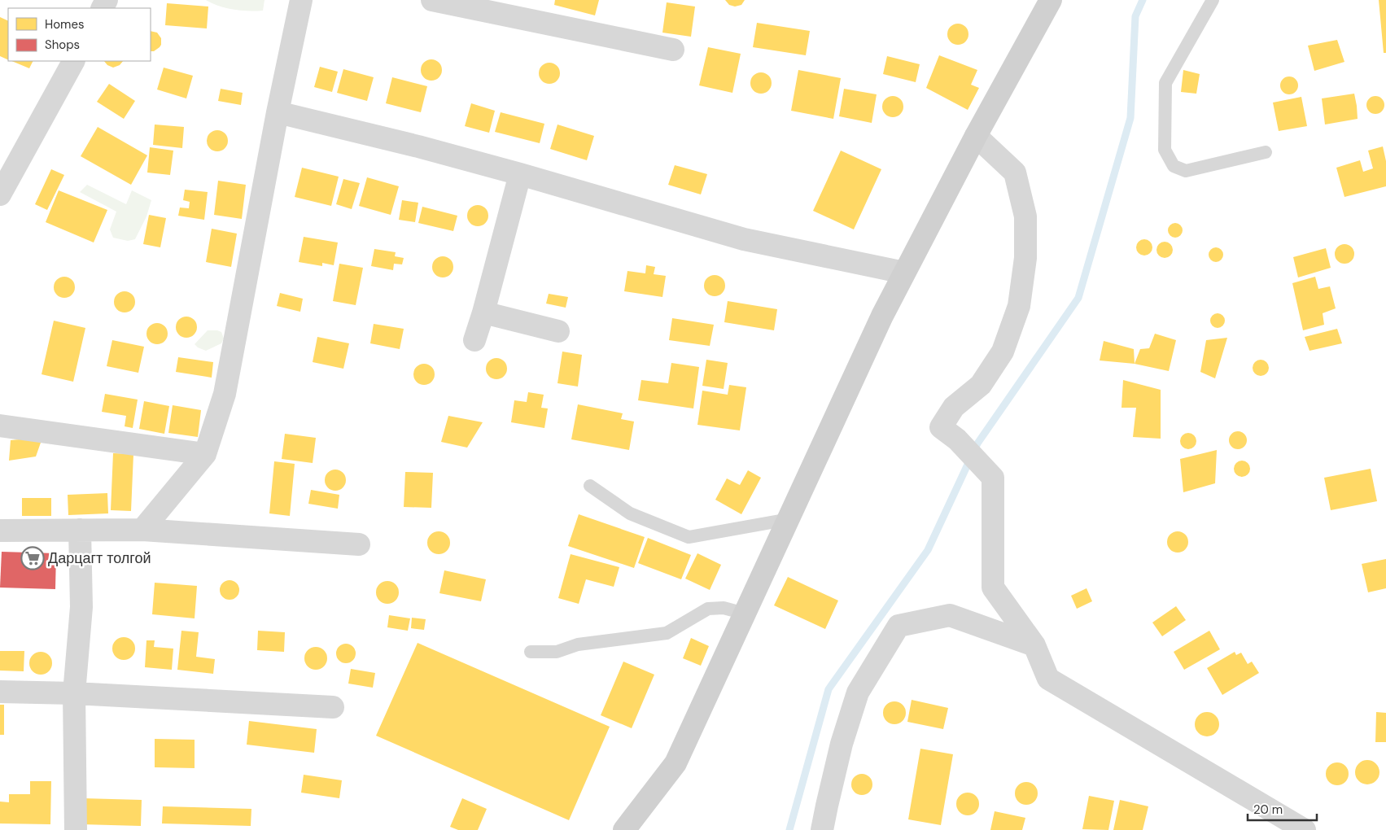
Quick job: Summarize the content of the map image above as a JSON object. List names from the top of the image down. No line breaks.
{"places":{"supermarket":["Дарцагт толгой"]},"legend":["Homes","Shops"],"scale_bar":"20 m"}
